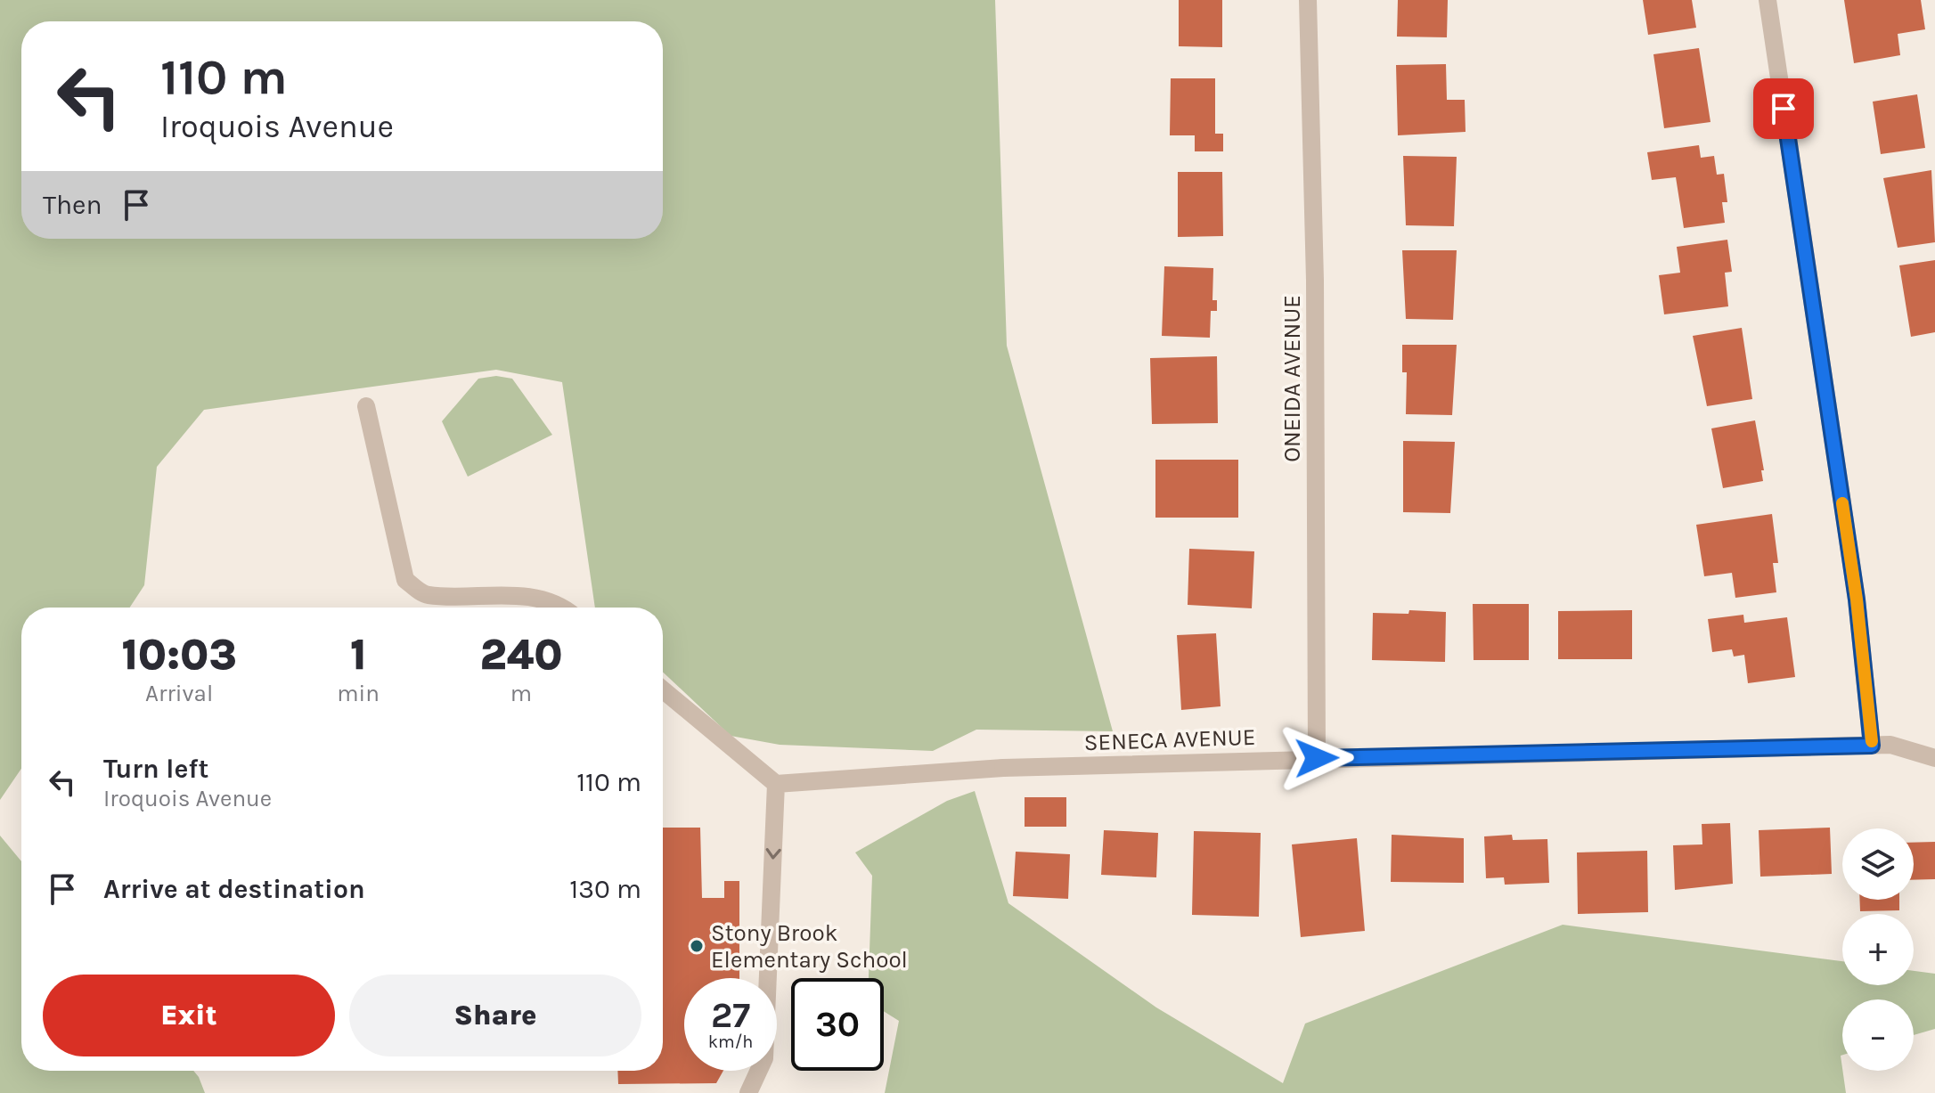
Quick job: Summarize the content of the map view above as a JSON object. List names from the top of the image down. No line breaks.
{"streets":{"street":["ONEIDA AVENUE","SENECA AVENUE"]},"crossings":[["ONEIDA AVENUE","SENECA AVENUE"]],"places":["Stony Brook Elementary School"],"page":{"turn":["110 m","Iroquois Avenue"],"then":"Then","eta":["10:03","Arrival","1","min","240","m"],"list":[{"name":"Turn left","note":"Iroquois Avenue","value":"110 m"},{"name":"Arrive at destination","value":"130 m"}],"map_buttons":["+","−"],"buttons":["Exit","Share"],"speed":"27 km/h","limit":"30"}}
